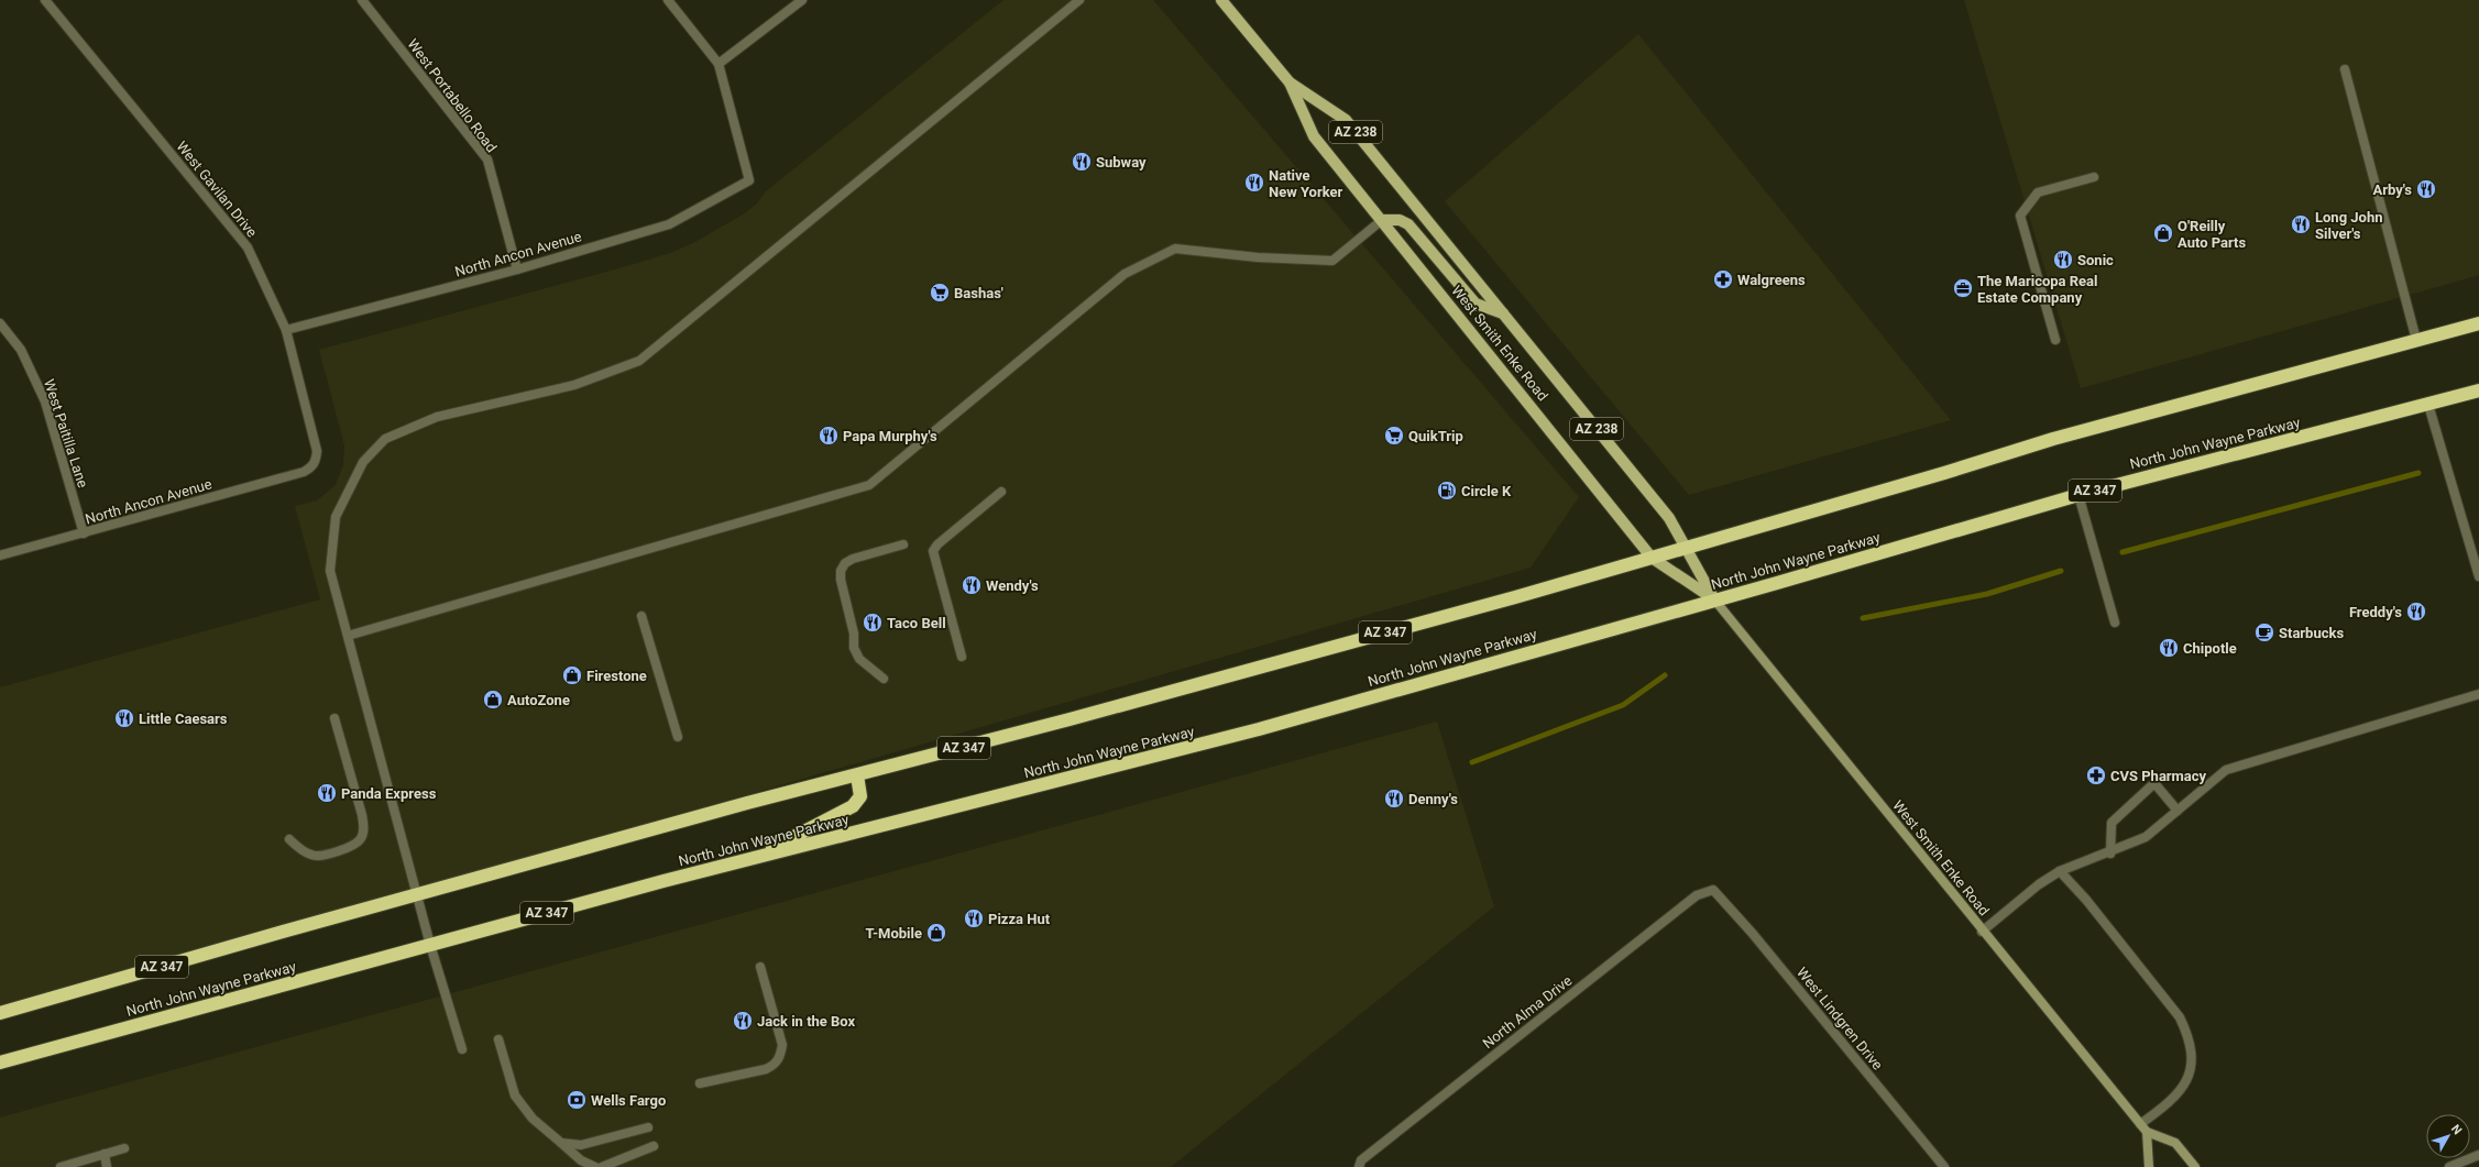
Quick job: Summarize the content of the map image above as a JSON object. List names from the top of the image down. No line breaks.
{"streets":{"highway":["North John Wayne Parkway","AZ 347"],"main road":["AZ 238","West Smith Enke Road"],"street":["West Portabello Road","West Gavilan Drive","North Ancon Avenue","West Paitilla Lane","North Alma Drive","West Lindgren Drive"]},"crossings":[["West Portabello Road","North Ancon Avenue"],["West Gavilan Drive","North Ancon Avenue"],["North Ancon Avenue","West Paitilla Lane"],["West Smith Enke Road","North John Wayne Parkway"],["West Smith Enke Road","AZ 347"],["North Alma Drive","West Lindgren Drive"]],"places":{"restaurant":["Subway","Native New Yorker","Arby's","Long John Silver's","Sonic","Papa Murphy's","Wendy's","Freddy's","Taco Bell","Chipotle","Little Caesars","Panda Express","Denny's","Pizza Hut","Jack in the Box"],"shop":["O'Reilly Auto Parts","Firestone","AutoZone","T-Mobile"],"pharmacy":["Walgreens","CVS Pharmacy"],"office":["The Maricopa Real Estate Company"],"supermarket":["Bashas'","QuikTrip"],"fuel station":["Circle K"],"cafe":["Starbucks"],"bank":["Wells Fargo"]},"north":"top right"}
